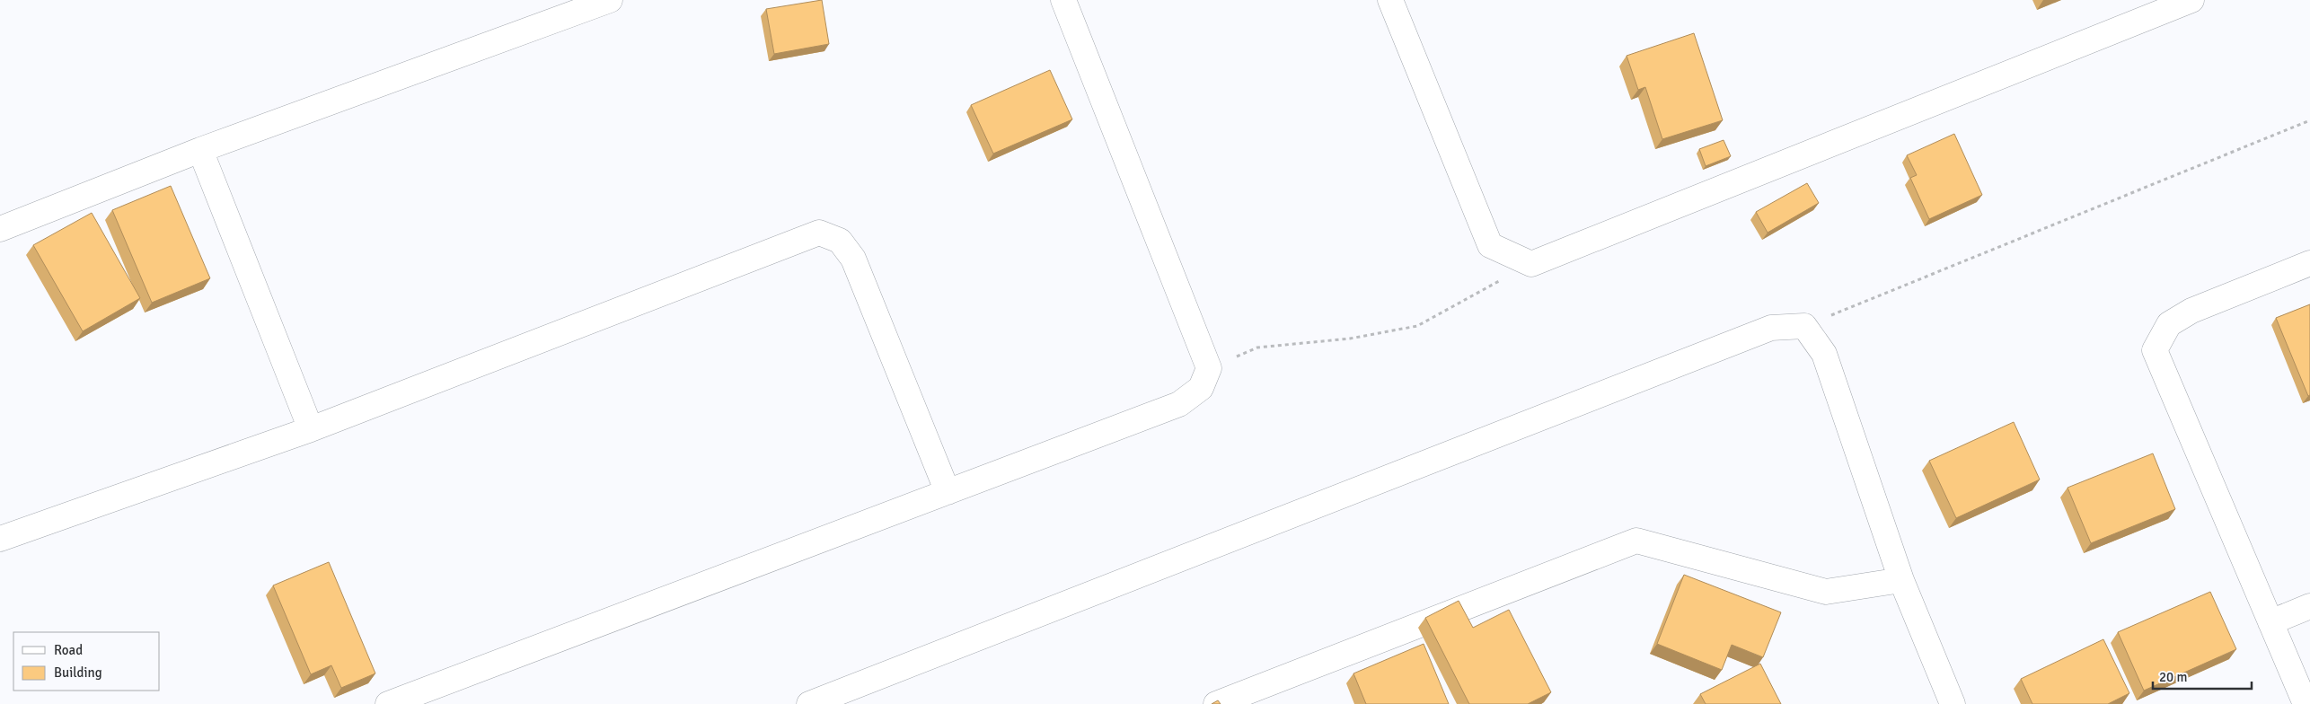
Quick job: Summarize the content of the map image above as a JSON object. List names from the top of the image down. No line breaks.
{"legend":["Road","Building"],"scale_bar":"20 m"}
